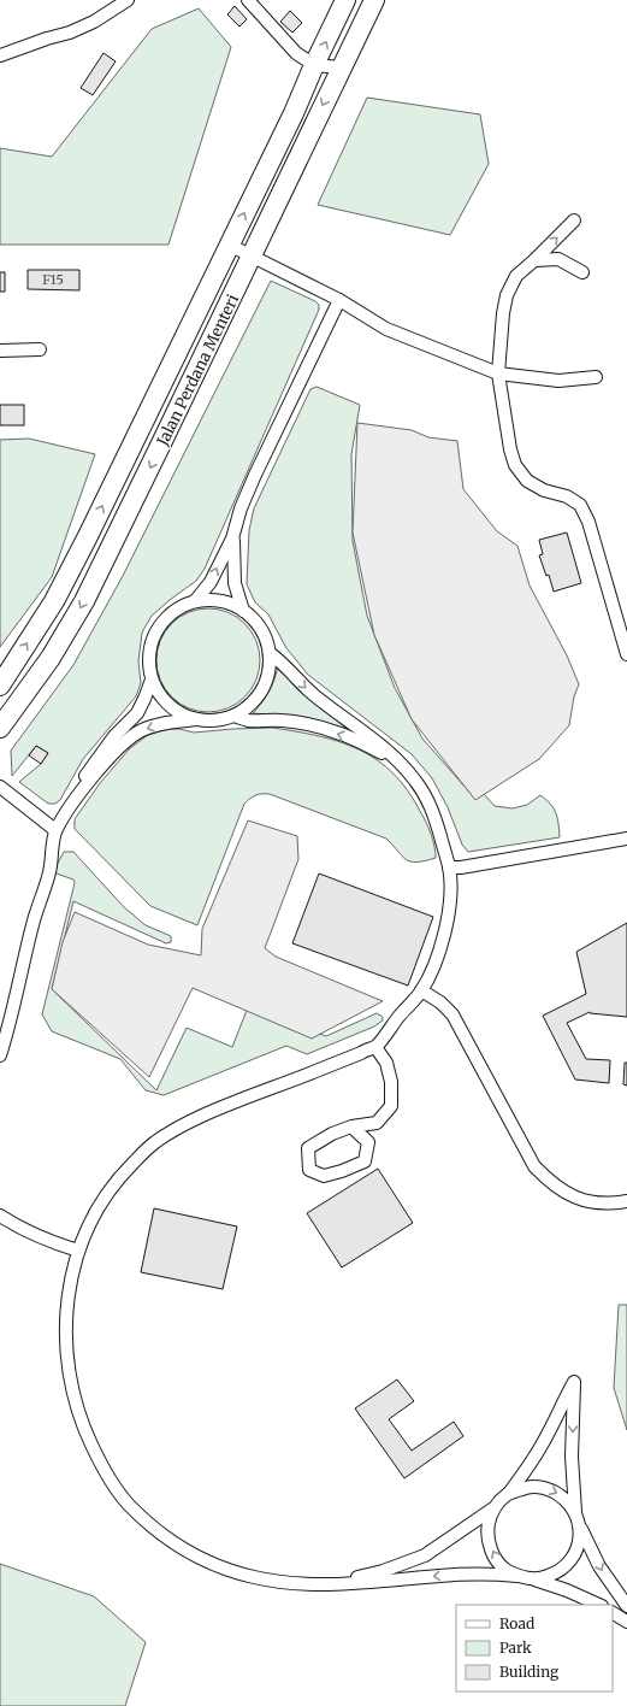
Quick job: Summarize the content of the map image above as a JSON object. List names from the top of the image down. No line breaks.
{"streets":{"main road":["Jalan Perdana Menteri"]},"house_numbers":["F15"],"legend":["Road","Park","Building"]}
